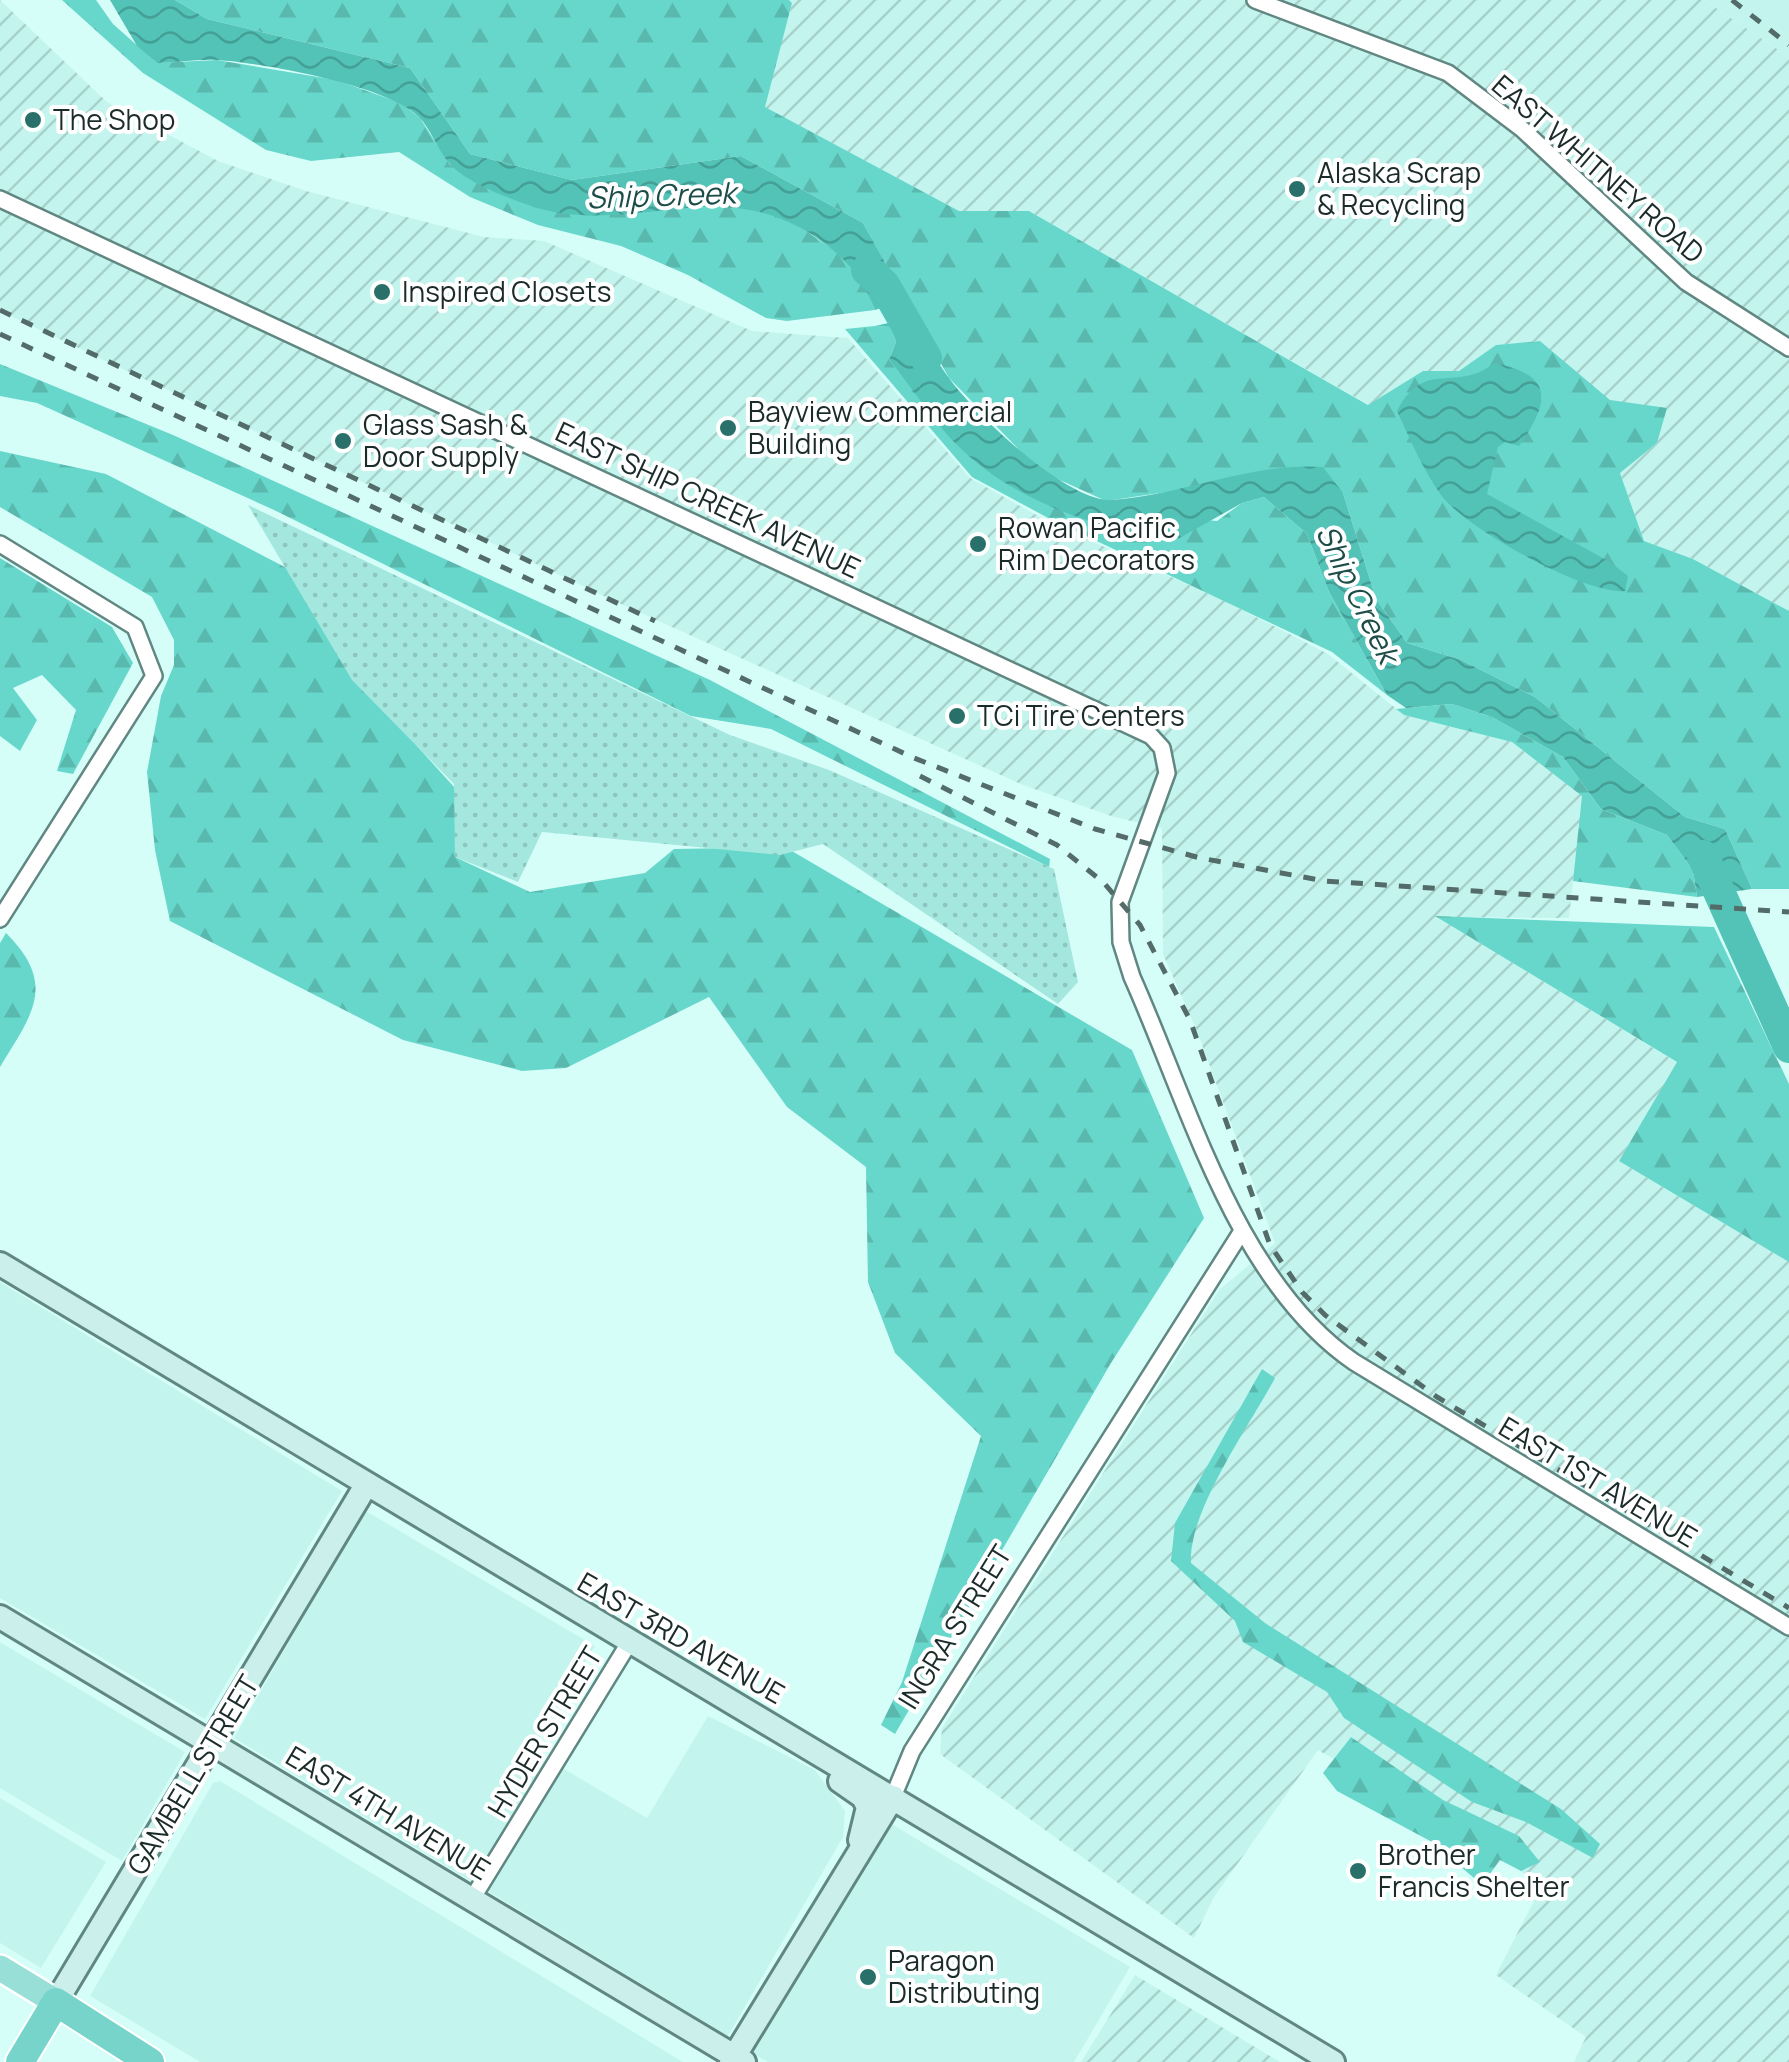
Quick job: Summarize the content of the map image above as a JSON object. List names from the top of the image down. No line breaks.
{"streets":{"highway":["GAMBELL STREET"],"main road":["INGRA STREET","EAST 3RD AVENUE","EAST 4TH AVENUE"],"street":["EAST WHITNEY ROAD","EAST SHIP CREEK AVENUE","EAST 1ST AVENUE","HYDER STREET"]},"crossings":[["EAST SHIP CREEK AVENUE","EAST 1ST AVENUE"],["EAST SHIP CREEK AVENUE","INGRA STREET"],["EAST 1ST AVENUE","INGRA STREET"],["INGRA STREET","EAST 3RD AVENUE"],["INGRA STREET","EAST 4TH AVENUE"],["EAST 3RD AVENUE","HYDER STREET"],["EAST 3RD AVENUE","GAMBELL STREET"],["HYDER STREET","EAST 4TH AVENUE"],["GAMBELL STREET","EAST 4TH AVENUE"]],"water":["Ship Creek"],"places":["The Shop","Alaska Scrap & Recycling","Inspired Closets","Bayview Commercial Building","Glass Sash & Door Supply","Rowan Pacific Rim Decorators","TCi Tire Centers","Brother Francis Shelter","Paragon Distributing"]}
